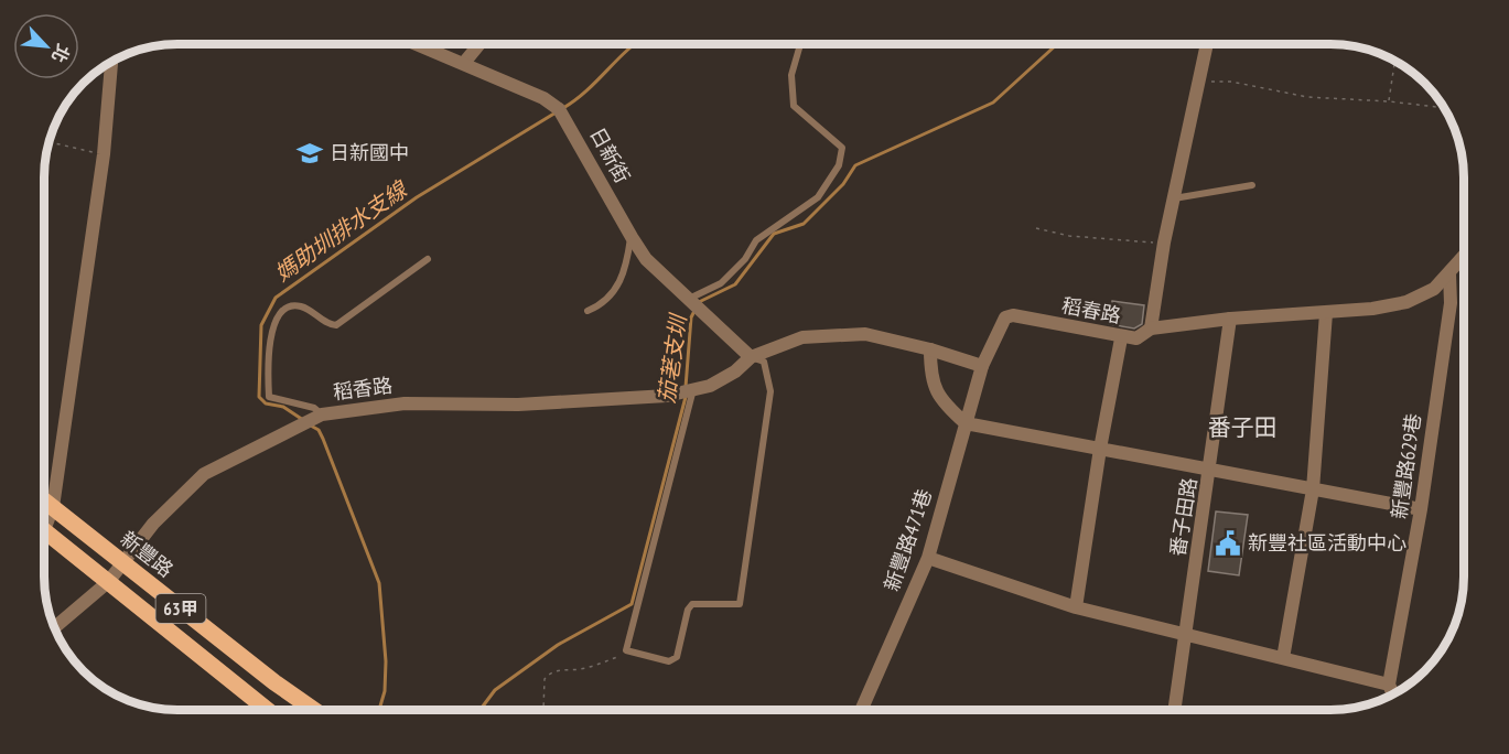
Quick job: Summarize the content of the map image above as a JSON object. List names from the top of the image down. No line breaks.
{"streets":{"main road":["新豐路","63甲"],"street":["日新街","稻春路","稻香路","新豐路629巷","番子田路","新豐路471巷"]},"crossings":[["日新街","稻香路"],["稻春路","新豐路629巷"],["稻春路","番子田路"],["稻春路","新豐路471巷"],["稻香路","新豐路"],["稻香路","63甲"]],"districts":["番子田"],"water":["媽助圳排水支線","茄荖支圳"],"places":{"school or university":["日新國中"],"public building":["新豐社區活動中心"]},"north":"bottom right"}
